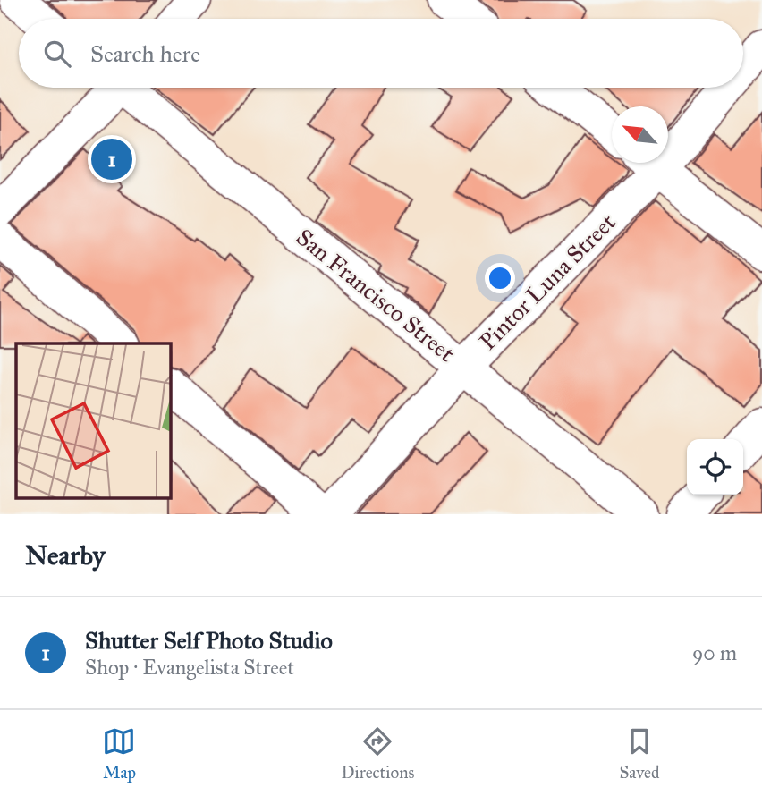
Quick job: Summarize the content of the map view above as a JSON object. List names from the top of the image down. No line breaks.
{"streets":{"street":["Pintor Luna Street","San Francisco Street"]},"crossings":[["Pintor Luna Street","San Francisco Street"]],"north":"top left","page":{"search":"Search here","pins":"1","heading":"Nearby","list":[{"mark":"1","name":"Shutter Self Photo Studio","note":"Shop · Evangelista Street","value":"90 m"}],"nav":["Map","Directions","Saved"]}}
